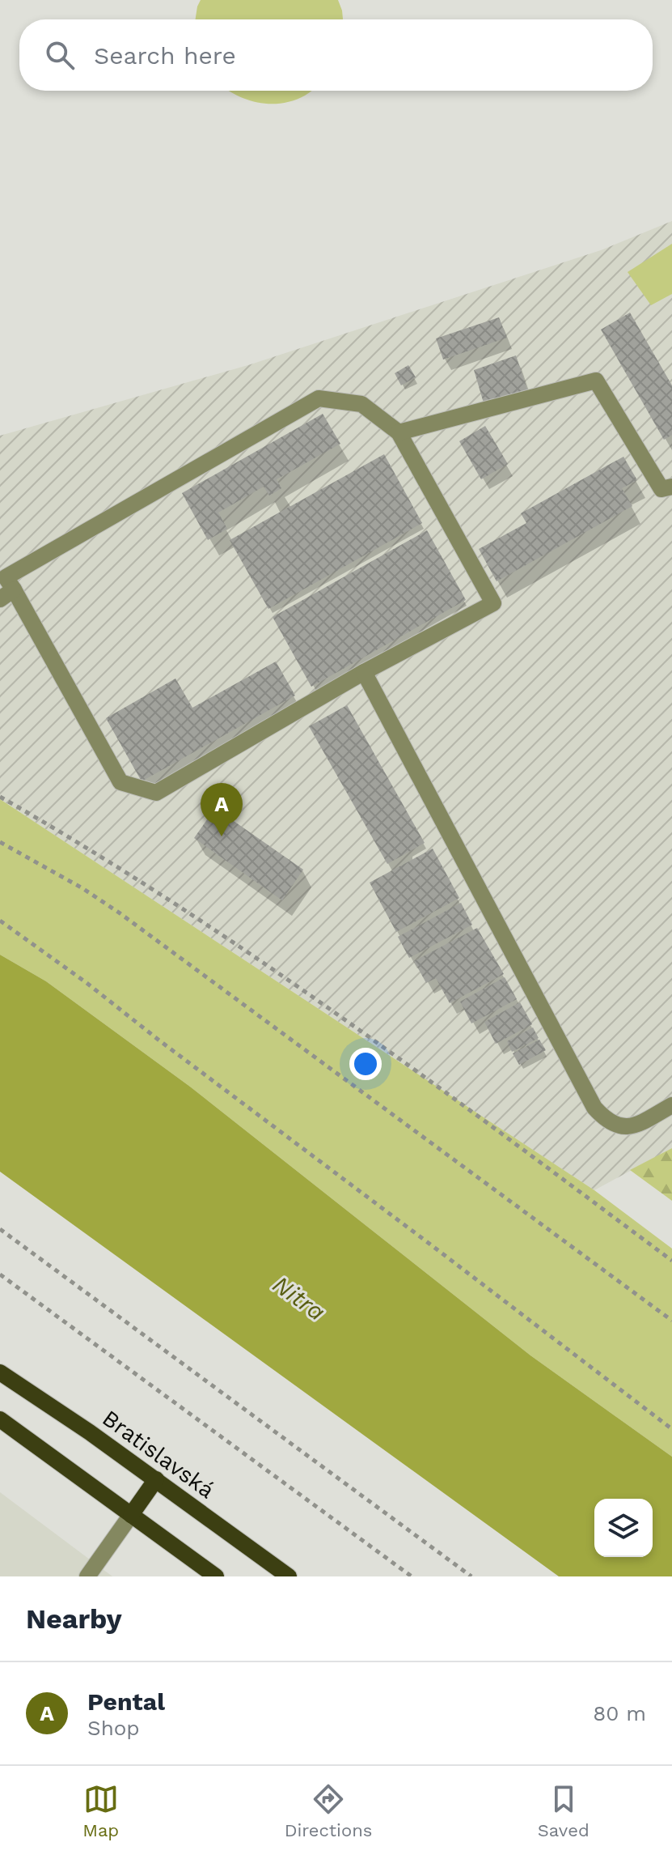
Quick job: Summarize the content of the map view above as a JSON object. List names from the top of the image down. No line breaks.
{"streets":{"main road":["Bratislavská"]},"water":["Nitra"],"page":{"search":"Search here","pins":"A","heading":"Nearby","list":[{"mark":"A","name":"Pental","note":"Shop","value":"80 m"}],"nav":["Map","Directions","Saved"]}}
